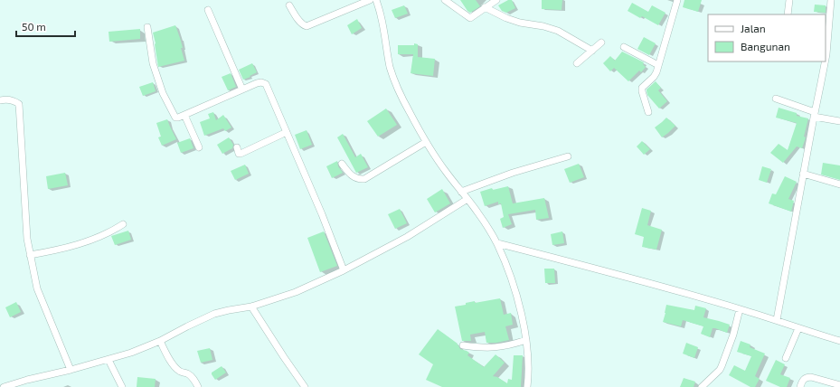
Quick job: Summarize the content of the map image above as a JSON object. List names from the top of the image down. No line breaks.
{"legend":["Jalan","Bangunan"],"scale_bar":"50 m"}
